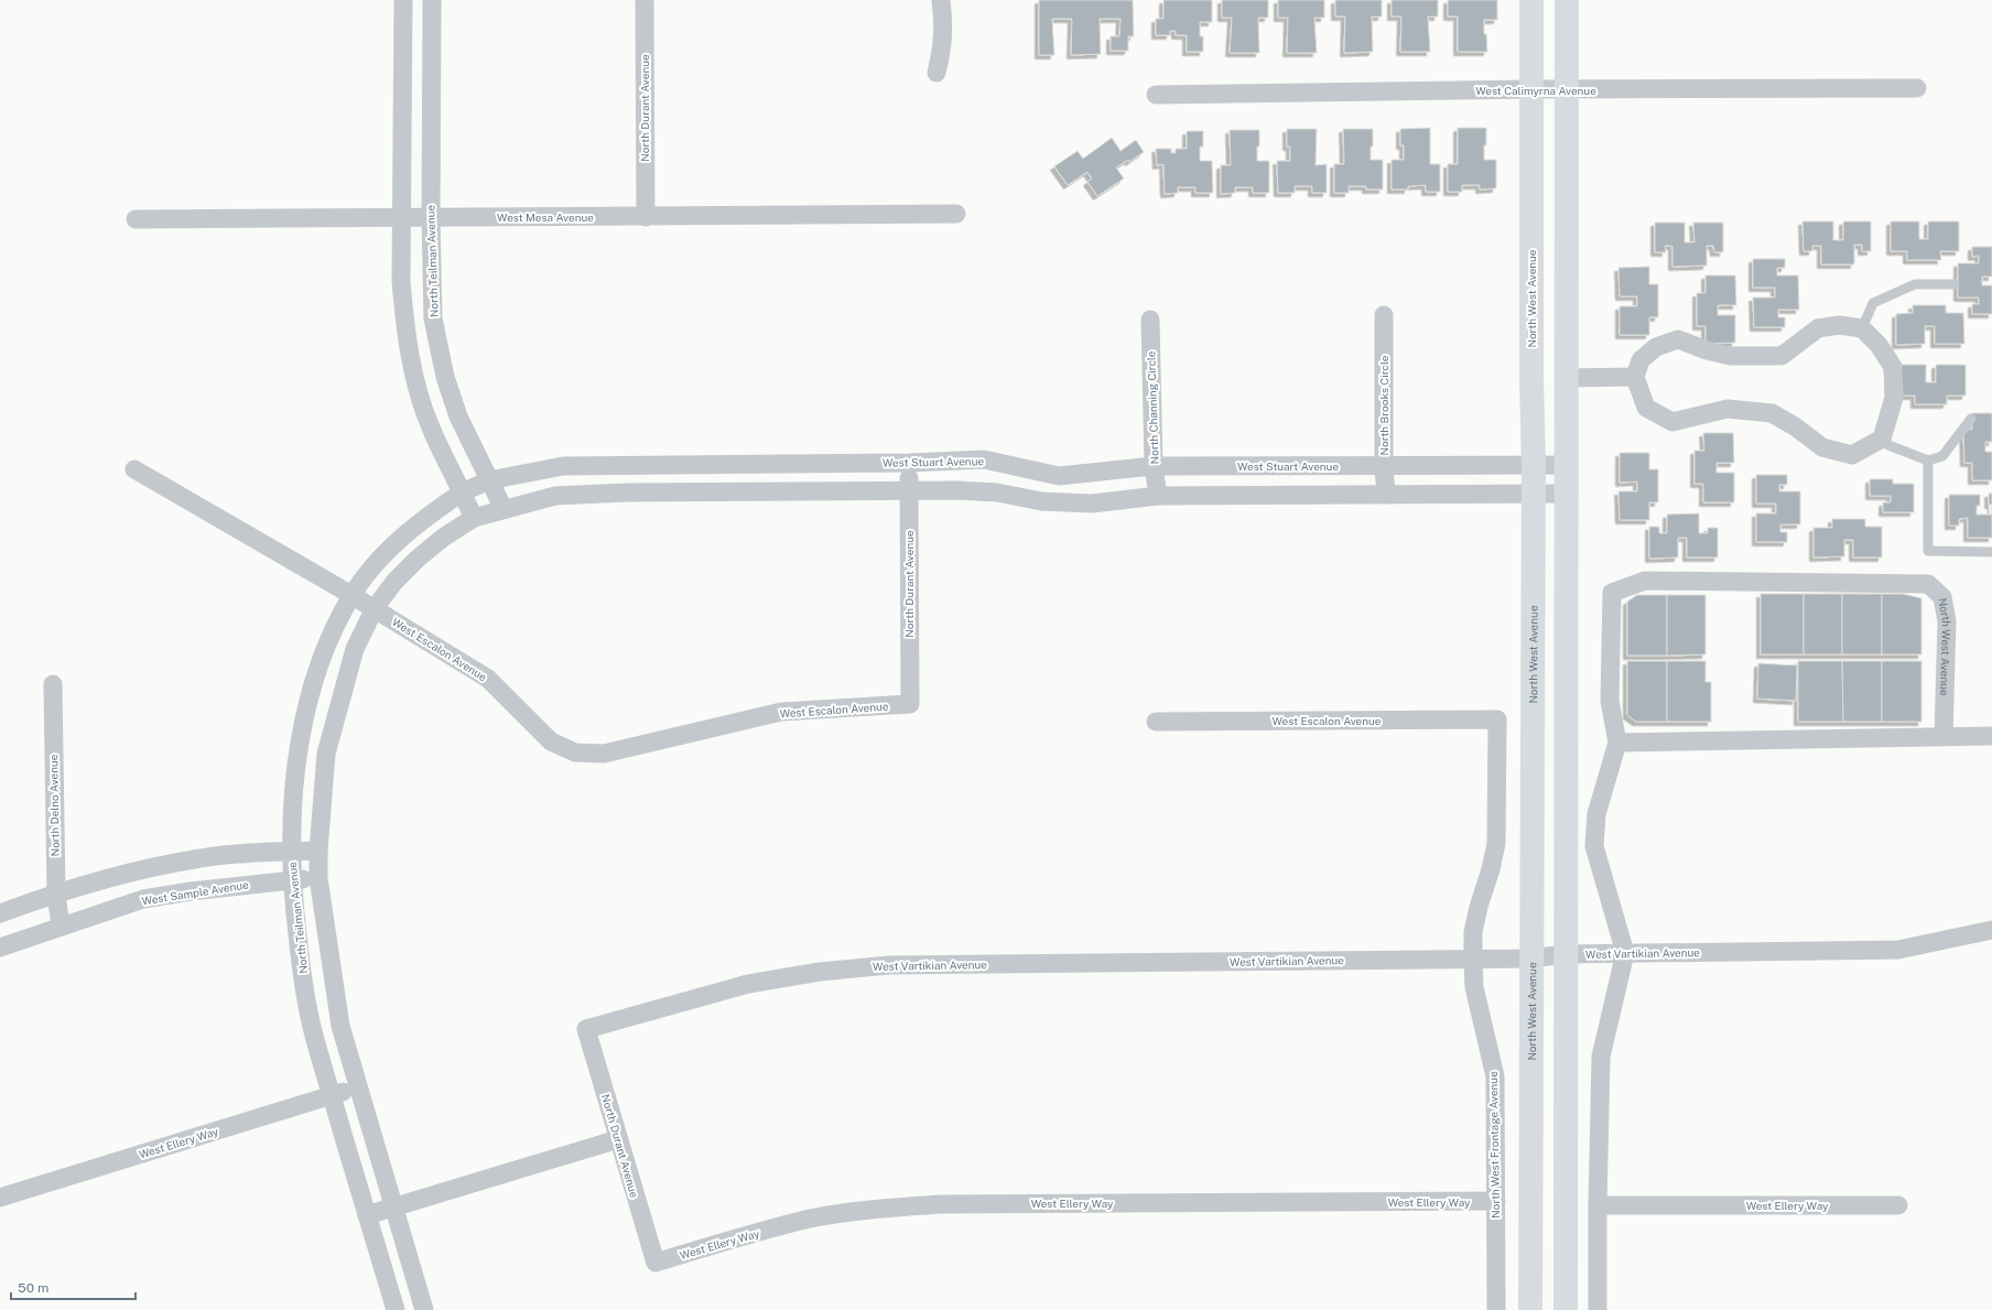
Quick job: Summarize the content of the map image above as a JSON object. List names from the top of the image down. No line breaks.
{"streets":{"main road":["North West Avenue"],"street":["West Calimyrna Avenue","North Durant Avenue","West Mesa Avenue","North Teilman Avenue","North Brooks Circle","North Channing Circle","West Stuart Avenue","West Escalon Avenue","North Delno Avenue","West Sample Avenue","West Vartikian Avenue","West Ellery Way","North West Frontage Avenue"]},"crossings":[["West Calimyrna Avenue","North West Avenue"],["North Durant Avenue","West Mesa Avenue"],["North Durant Avenue","West Stuart Avenue"],["North Durant Avenue","West Escalon Avenue"],["North Durant Avenue","West Vartikian Avenue"],["North Durant Avenue","West Ellery Way"],["West Mesa Avenue","North Teilman Avenue"],["North Teilman Avenue","West Stuart Avenue"],["North Teilman Avenue","West Escalon Avenue"],["North Teilman Avenue","West Sample Avenue"],["North Teilman Avenue","West Ellery Way"],["North West Avenue","West Stuart Avenue"],["North West Avenue","West Vartikian Avenue"],["North West Avenue","West Ellery Way"],["North Brooks Circle","West Stuart Avenue"],["North Channing Circle","West Stuart Avenue"],["West Escalon Avenue","North West Frontage Avenue"],["North Delno Avenue","West Sample Avenue"],["West Vartikian Avenue","North West Frontage Avenue"],["West Ellery Way","North West Frontage Avenue"]],"scale_bar":"50 m"}
